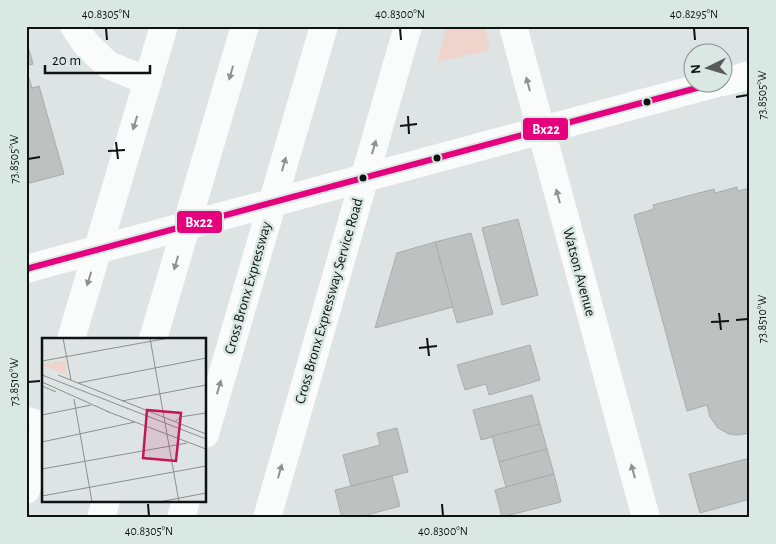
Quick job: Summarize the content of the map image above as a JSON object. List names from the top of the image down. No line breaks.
{"streets":{"main road":["Watson Avenue","Cross Bronx Expressway","Cross Bronx Expressway Service Road"]},"one_way":["Watson Avenue"],"lines":["transit line Bx22"],"scale_bar":"20 m","north":"left","coordinates":["40.8305°N","40.8300°N","40.8295°N","73.8505°W","73.8510°W"]}
